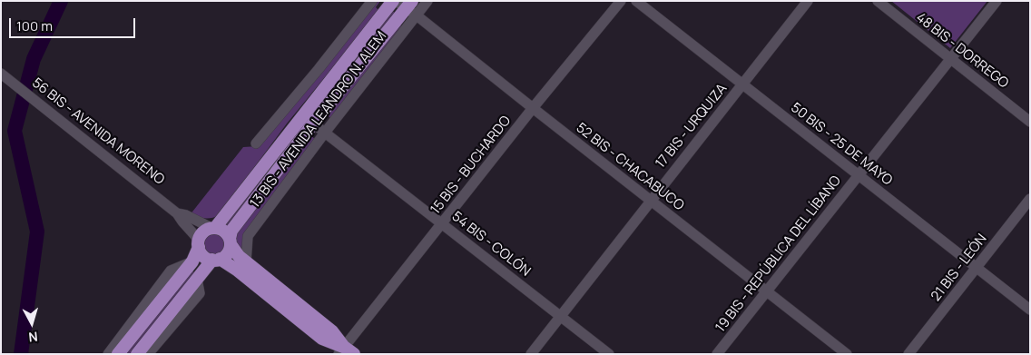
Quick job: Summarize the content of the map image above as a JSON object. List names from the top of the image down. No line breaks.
{"streets":{"main road":["13 BIS - AVENIDA LEANDRO N. ALEM"],"street":["48 BIS - DORREGO","17 BIS - URQUIZA","56 BIS - AVENIDA MORENO","50 BIS - 25 DE MAYO","15 BIS - BUCHARDO","52 BIS - CHACABUCO","54 BIS - COLÓN","19 BIS - REPÚBLICA DEL LÍBANO","21 BIS - LEÓN"]},"crossings":[["48 BIS - DORREGO","19 BIS - REPÚBLICA DEL LÍBANO"],["13 BIS - AVENIDA LEANDRO N. ALEM","56 BIS - AVENIDA MORENO"],["13 BIS - AVENIDA LEANDRO N. ALEM","52 BIS - CHACABUCO"],["13 BIS - AVENIDA LEANDRO N. ALEM","54 BIS - COLÓN"],["17 BIS - URQUIZA","50 BIS - 25 DE MAYO"],["17 BIS - URQUIZA","52 BIS - CHACABUCO"],["17 BIS - URQUIZA","54 BIS - COLÓN"],["50 BIS - 25 DE MAYO","19 BIS - REPÚBLICA DEL LÍBANO"],["50 BIS - 25 DE MAYO","21 BIS - LEÓN"],["15 BIS - BUCHARDO","52 BIS - CHACABUCO"],["15 BIS - BUCHARDO","54 BIS - COLÓN"],["52 BIS - CHACABUCO","19 BIS - REPÚBLICA DEL LÍBANO"]],"scale_bar":"100 m","north":"bottom"}
